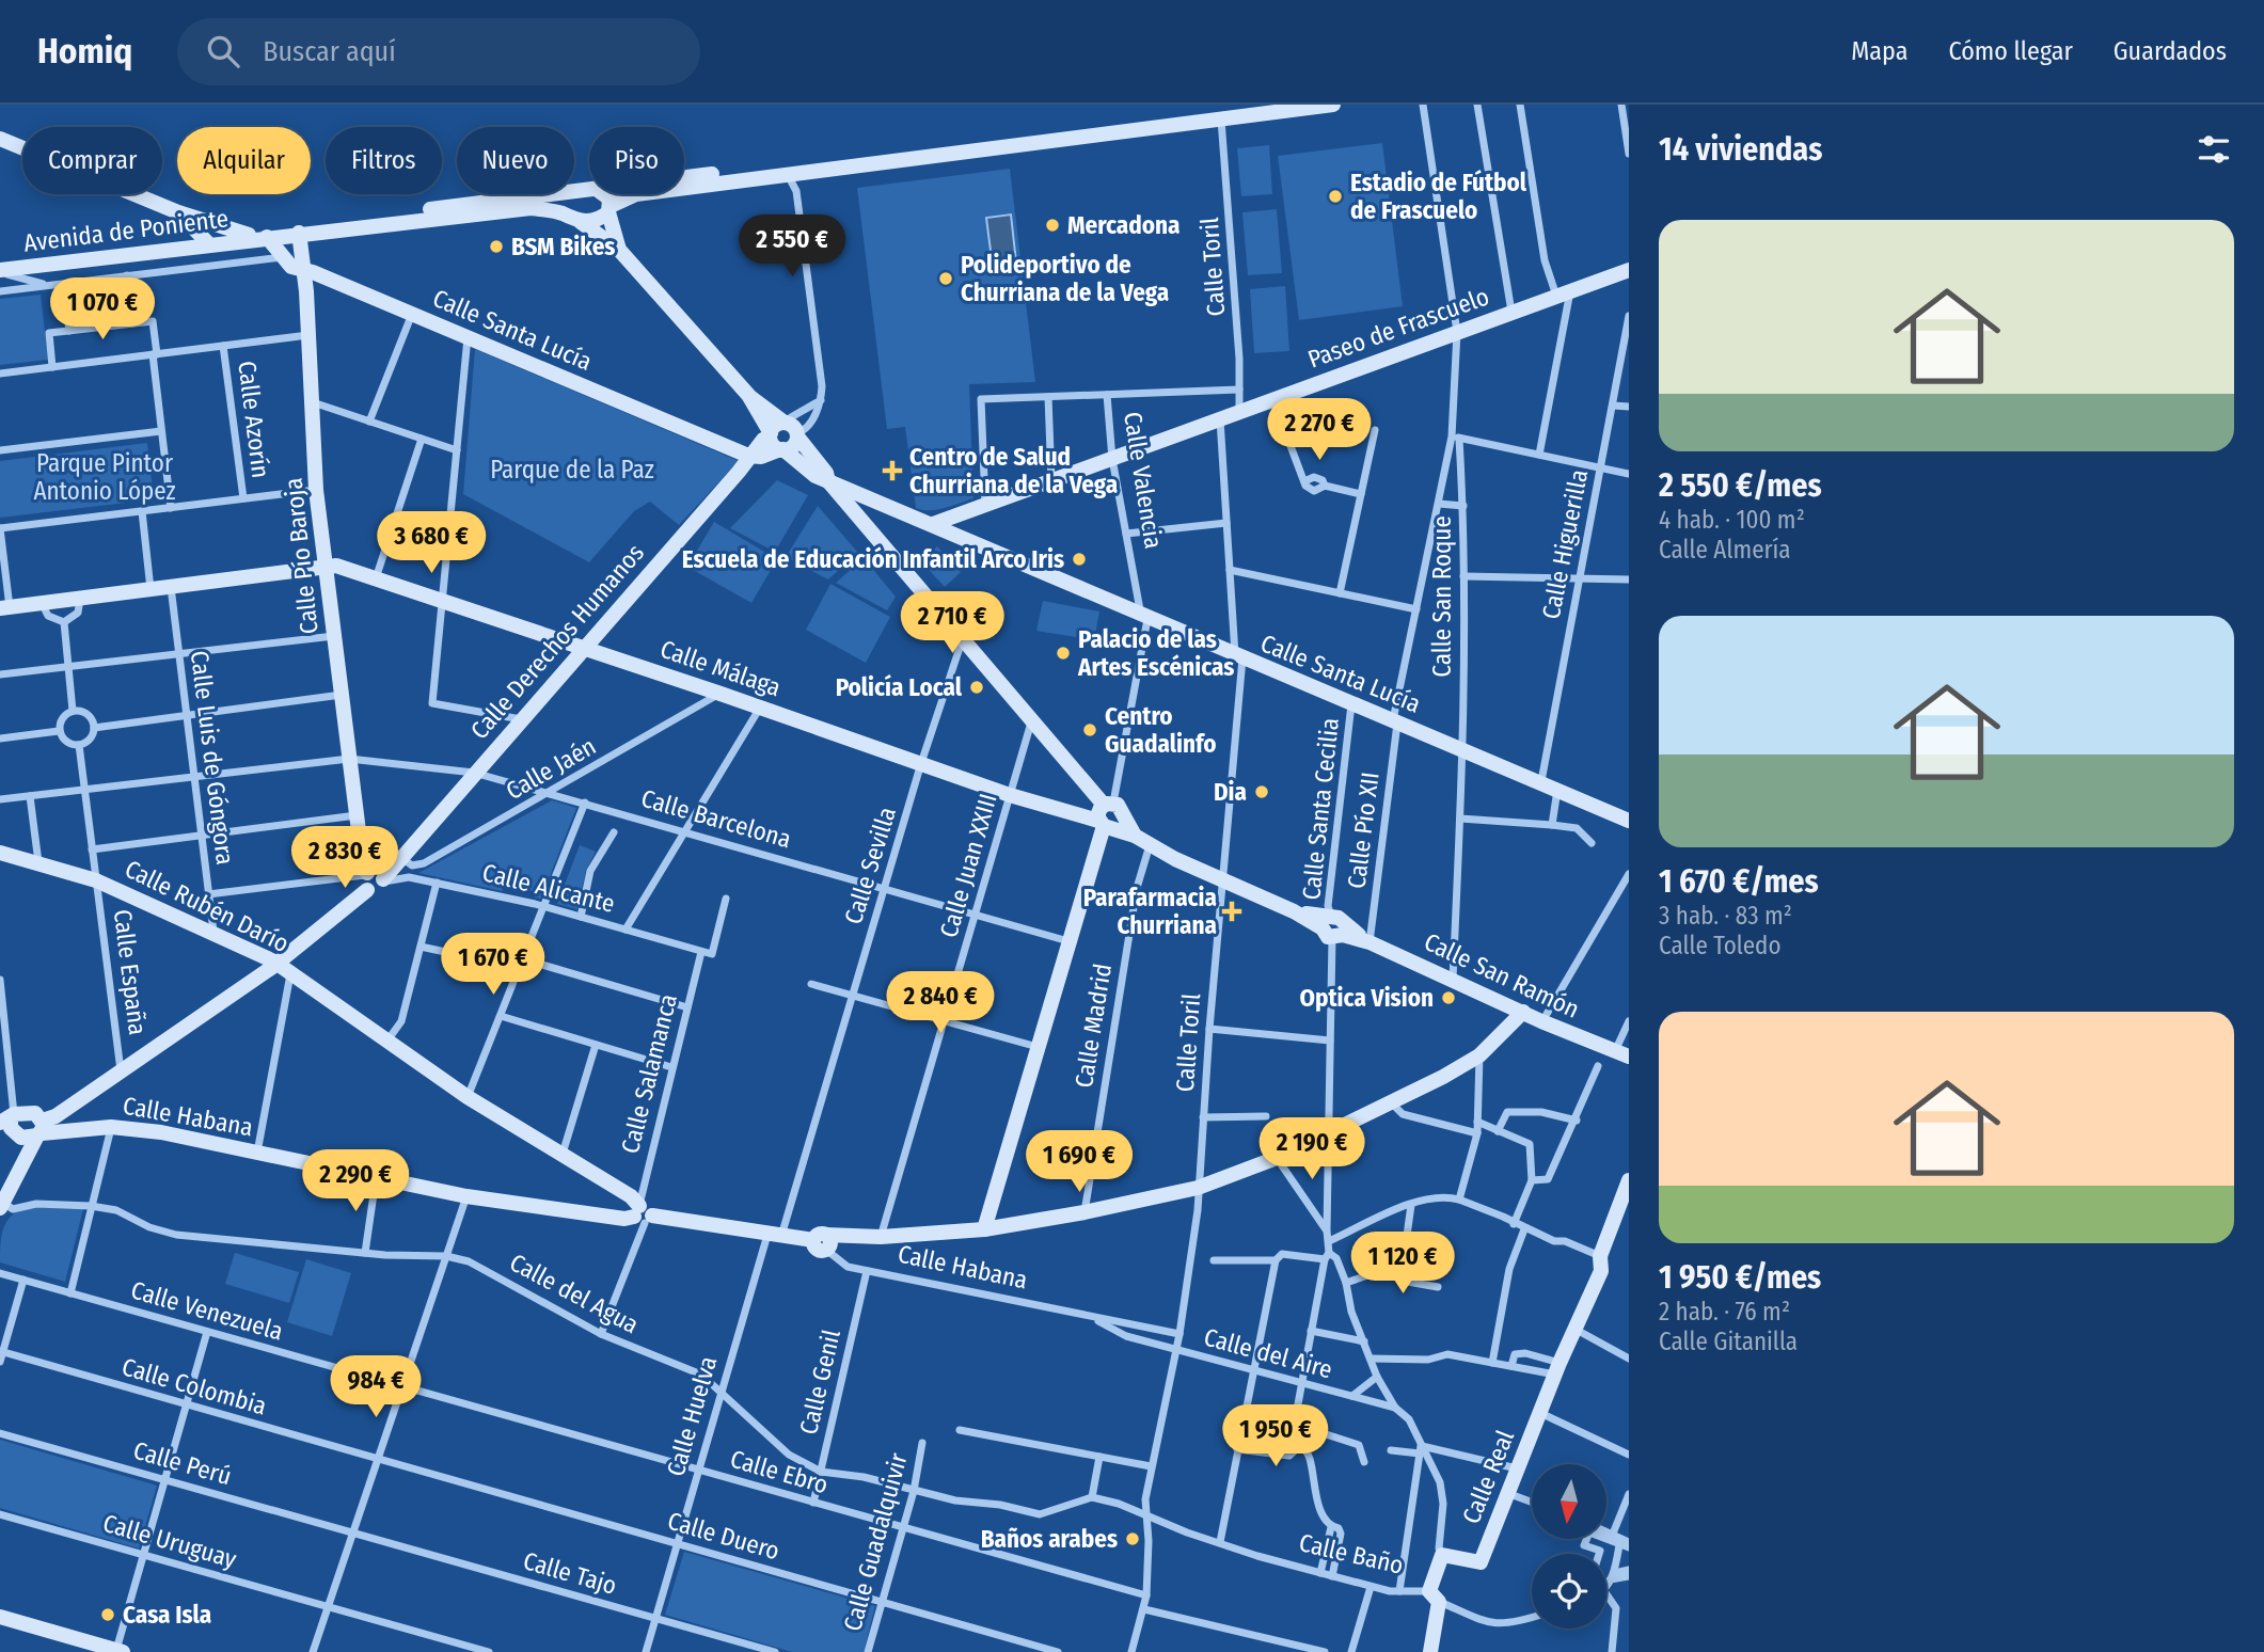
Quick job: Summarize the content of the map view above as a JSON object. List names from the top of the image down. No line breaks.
{"streets":{"street":["Avenida de Poniente","Calle Toril","Paseo de Frascuelo","Calle Santa Lucía","Calle Azorín","Calle Valencia","Calle Higuerilla","Calle Pío Baroja","Calle San Roque","Calle Derechos Humanos","Calle Málaga","Calle Luis de Góngora","Calle Jaén","Calle Santa Cecilia","Calle Barcelona","Calle Pío XII","Calle Sevilla","Calle Juan XXIII","Calle Alicante","Calle Rubén Darío","Calle España","Calle San Ramón","Calle Madrid","Calle Salamanca","Calle Habana","Calle del Agua","Calle Venezuela","Calle del Aire","Calle Genil","Calle Colombia","Calle Huelva","Calle Perú","Calle Ebro","Calle Real","Calle Duero","Calle Uruguay","Calle Guadalquivir","Calle Baño","Calle Tajo"]},"crossings":[["Avenida de Poniente","Calle Santa Lucía"],["Avenida de Poniente","Calle Pío Baroja"],["Calle Toril","Paseo de Frascuelo"],["Calle Toril","Calle Santa Lucía"],["Calle Toril","Calle San Ramón"],["Calle Toril","Calle Habana"],["Calle Toril","Calle del Aire"],["Calle Toril","Calle Ebro"],["Calle Toril","Calle Baño"],["Paseo de Frascuelo","Calle Santa Lucía"],["Paseo de Frascuelo","Calle Valencia"],["Paseo de Frascuelo","Calle Pío XII"],["Calle Santa Lucía","Calle Valencia"],["Calle Santa Lucía","Calle Higuerilla"],["Calle Santa Lucía","Calle Pío Baroja"],["Calle Santa Lucía","Calle San Roque"],["Calle Santa Lucía","Calle Derechos Humanos"],["Calle Santa Lucía","Calle Santa Cecilia"],["Calle Santa Lucía","Calle Pío XII"],["Calle Pío Baroja","Calle Derechos Humanos"],["Calle Pío Baroja","Calle Málaga"],["Calle Pío Baroja","Calle Barcelona"],["Calle Pío Baroja","Calle Alicante"],["Calle San Roque","Calle Pío XII"],["Calle San Roque","Calle San Ramón"],["Calle Derechos Humanos","Calle Málaga"],["Calle Derechos Humanos","Calle Jaén"],["Calle Derechos Humanos","Calle Barcelona"],["Calle Derechos Humanos","Calle Alicante"],["Calle Derechos Humanos","Calle Rubén Darío"],["Calle Derechos Humanos","Calle España"],["Calle Derechos Humanos","Calle Habana"],["Calle Málaga","Calle Luis de Góngora"],["Calle Málaga","Calle Jaén"],["Calle Málaga","Calle Sevilla"],["Calle Málaga","Calle Juan XXIII"],["Calle Málaga","Calle San Ramón"],["Calle Luis de Góngora","Calle Barcelona"],["Calle Luis de Góngora","Calle Alicante"],["Calle Luis de Góngora","Calle Rubén Darío"],["Calle Jaén","Calle Barcelona"],["Calle Santa Cecilia","Calle San Ramón"],["Calle Santa Cecilia","Calle del Aire"],["Calle Santa Cecilia","Calle Real"],["Calle Barcelona","Calle Sevilla"],["Calle Barcelona","Calle Juan XXIII"],["Calle Barcelona","Calle España"],["Calle Pío XII","Calle San Ramón"],["Calle Sevilla","Calle Habana"],["Calle Sevilla","Calle Huelva"],["Calle Alicante","Calle Salamanca"],["Calle Rubén Darío","Calle España"],["Calle Rubén Darío","Calle Salamanca"],["Calle Rubén Darío","Calle Habana"],["Calle San Ramón","Calle Madrid"],["Calle Salamanca","Calle Habana"],["Calle Salamanca","Calle del Agua"],["Calle Habana","Calle del Aire"],["Calle Habana","Calle Genil"],["Calle Habana","Calle Huelva"],["Calle del Agua","Calle Genil"],["Calle del Agua","Calle Huelva"],["Calle del Agua","Calle Guadalquivir"],["Calle Venezuela","Calle Ebro"],["Calle Genil","Calle Ebro"],["Calle Colombia","Calle Duero"],["Calle Huelva","Calle Ebro"],["Calle Huelva","Calle Duero"],["Calle Huelva","Calle Tajo"],["Calle Perú","Calle Tajo"],["Calle Ebro","Calle Guadalquivir"],["Calle Duero","Calle Guadalquivir"]],"parks":["Parque Pintor Antonio López","Parque de la Paz"],"places":{"other":["Estadio de Fútbol de Frascuelo","Mercadona","BSM Bikes","Polideportivo de Churriana de la Vega","Escuela de Educación Infantil Arco Iris","Palacio de las Artes Escénicas","Policía Local","Centro Guadalinfo","Dia","Optica Vision","Baños arabes","Casa Isla"],"health":["Centro de Salud Churriana de la Vega","Parafarmacia Churriana"]},"north":"bottom","page":{"header":"Homiq","search":"Buscar aquí","nav":["Mapa","Cómo llegar","Guardados"],"heading":"14 viviendas","chip":["Comprar","Alquilar","Filtros","Nuevo","Piso"],"list":[{"name":"2 550 €/mes","note":"4 hab. · 100 m² · Calle Almería"},{"name":"1 670 €/mes","note":"3 hab. · 83 m² · Calle Toledo"},{"name":"1 950 €/mes","note":"2 hab. · 76 m² · Calle Gitanilla"}],"price":["2 550 €","1 070 €","2 270 €","3 680 €","2 710 €","2 830 €","1 670 €","2 840 €","2 190 €","1 690 €","2 290 €","1 120 €","984 €","1 950 €"]}}
